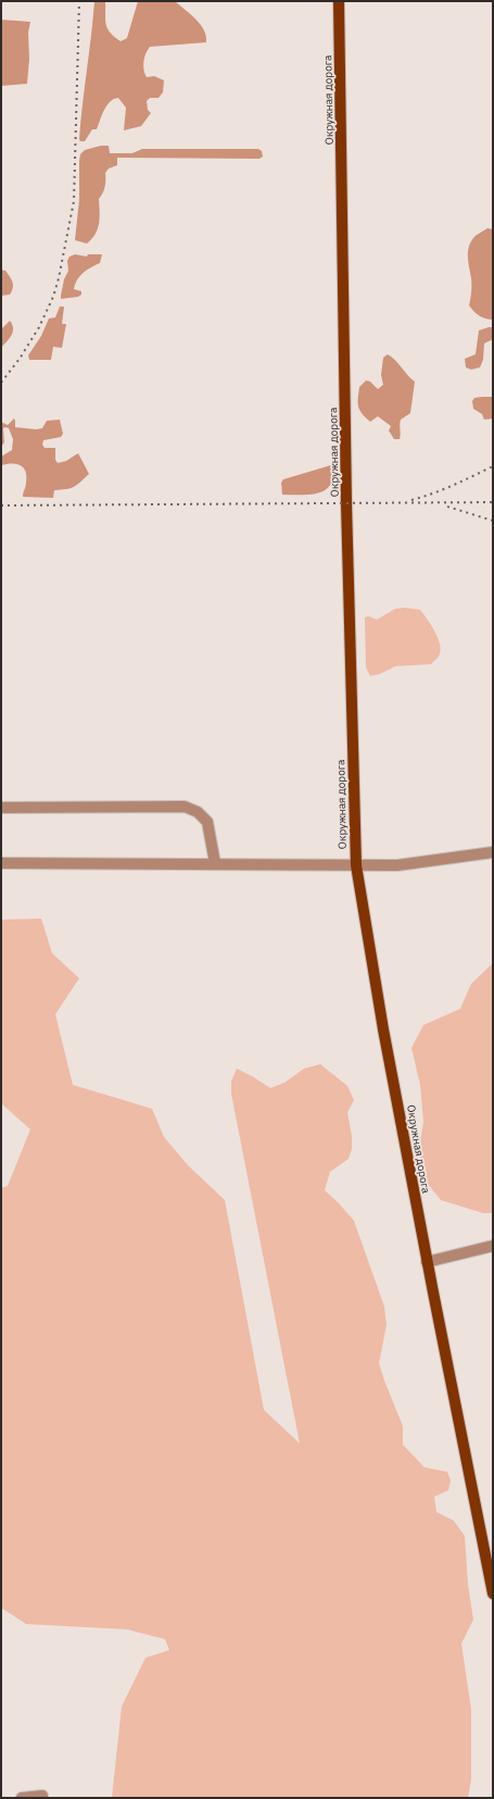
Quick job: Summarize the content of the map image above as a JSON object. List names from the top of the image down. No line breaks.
{"streets":{"main road":["Окружная дорога"]}}
